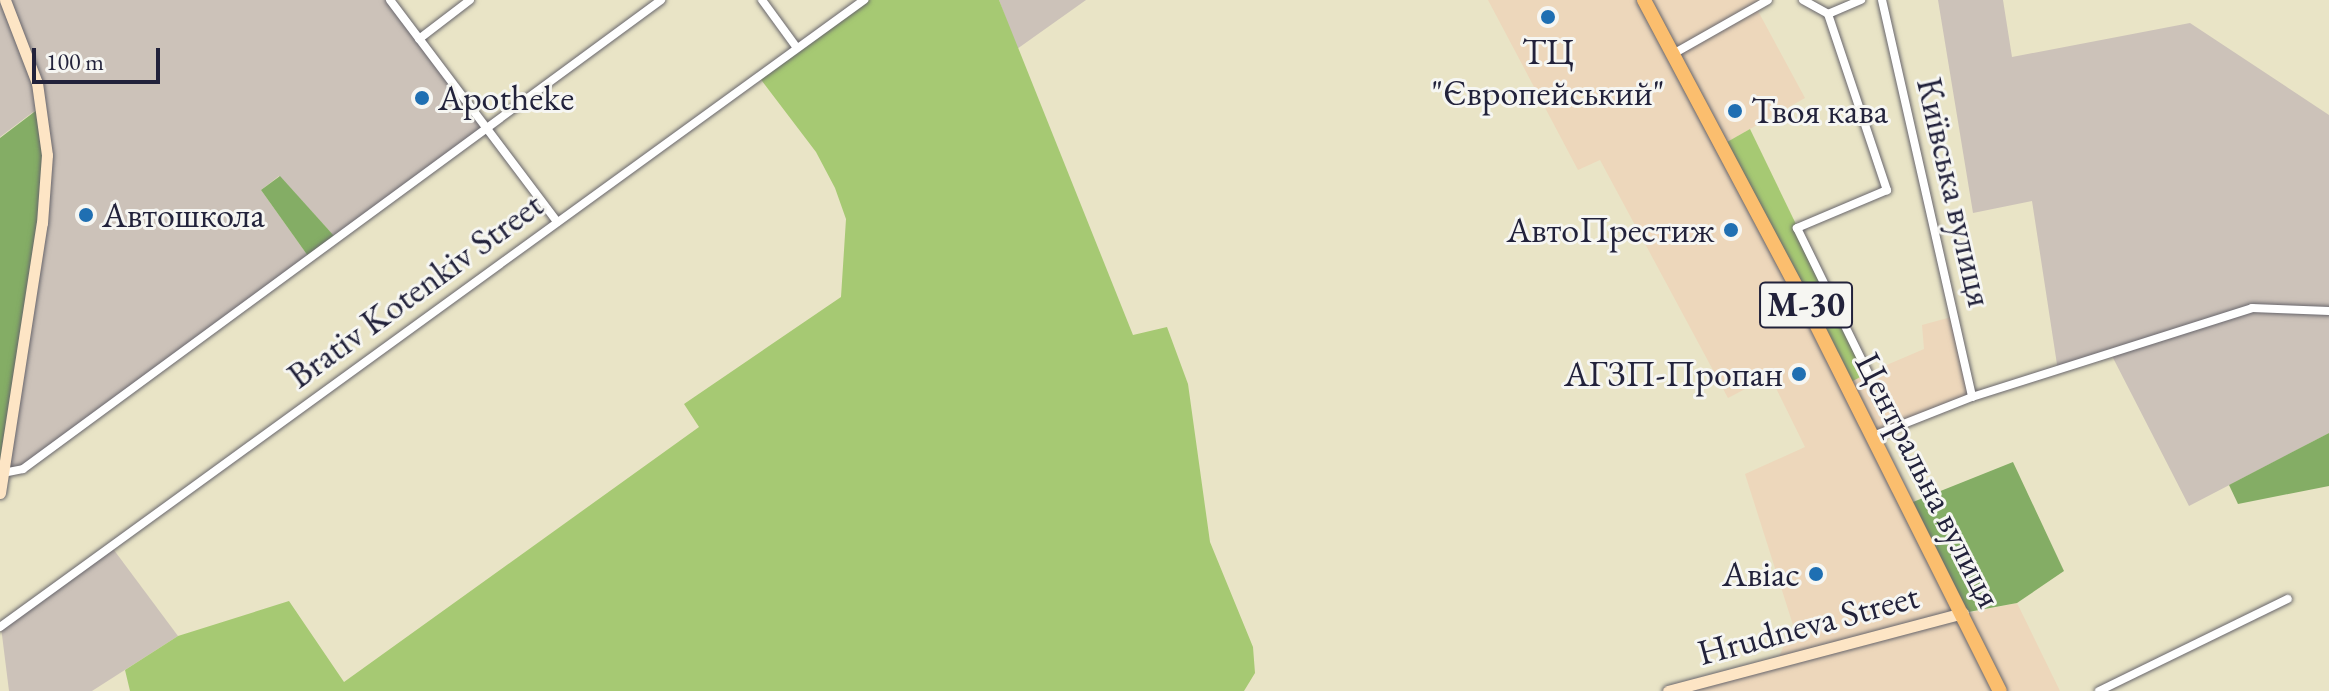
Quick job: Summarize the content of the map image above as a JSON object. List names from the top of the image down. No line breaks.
{"streets":{"highway":["М-30","Центральна вулиця"],"main road":["Hrudneva Street"],"street":["Київська вулиця","Brativ Kotenkiv Street"]},"crossings":[["Центральна вулиця","Hrudneva Street"]],"places":["ТЦ \"Європейський\"","Apotheke","Твоя кава","Автошкола","АвтоПрестиж","АГЗП-Пропан","Авіас"],"scale_bar":"100 m"}
